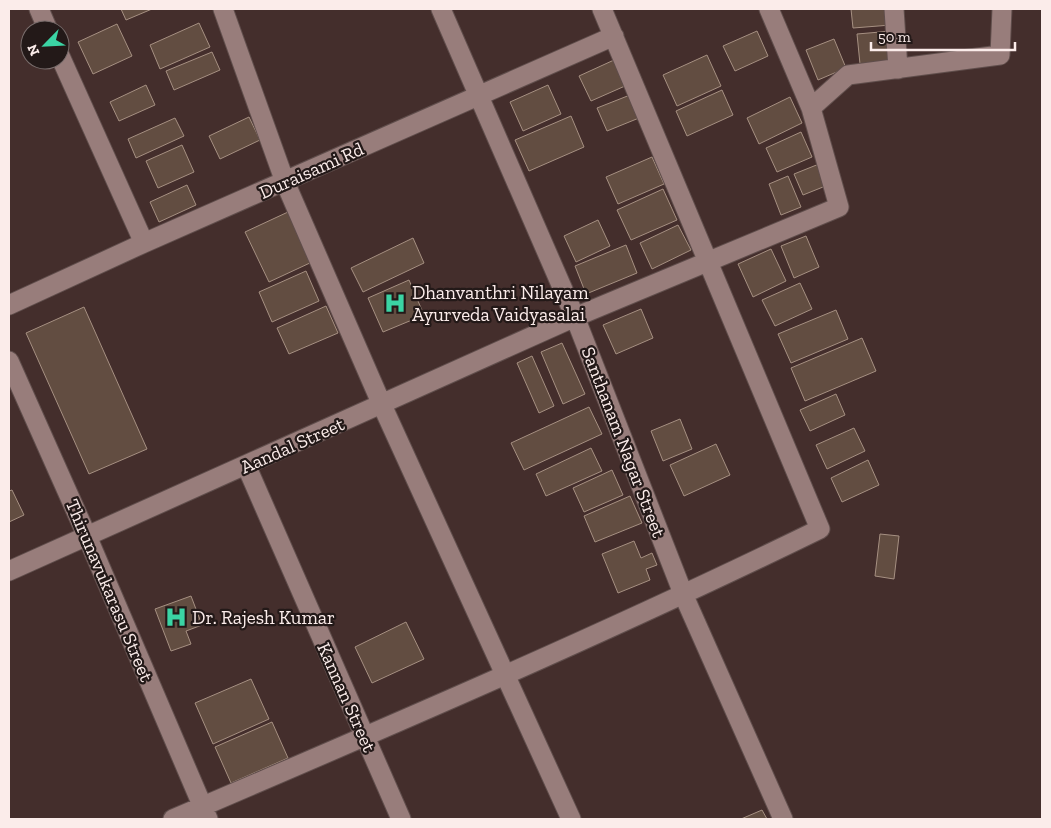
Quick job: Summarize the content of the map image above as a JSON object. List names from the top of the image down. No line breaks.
{"streets":{"street":["Duraisami Rd","Santhanam Nagar Street","Aandal Street","Thirunavukarasu Street","Kannan Street"]},"crossings":[["Duraisami Rd","Santhanam Nagar Street"],["Santhanam Nagar Street","Aandal Street"],["Aandal Street","Thirunavukarasu Street"],["Aandal Street","Kannan Street"]],"places":{"hospital":["Dhanvanthri Nilayam Ayurveda Vaidyasalai","Dr. Rajesh Kumar"]},"scale_bar":"50 m","north":"bottom left"}
